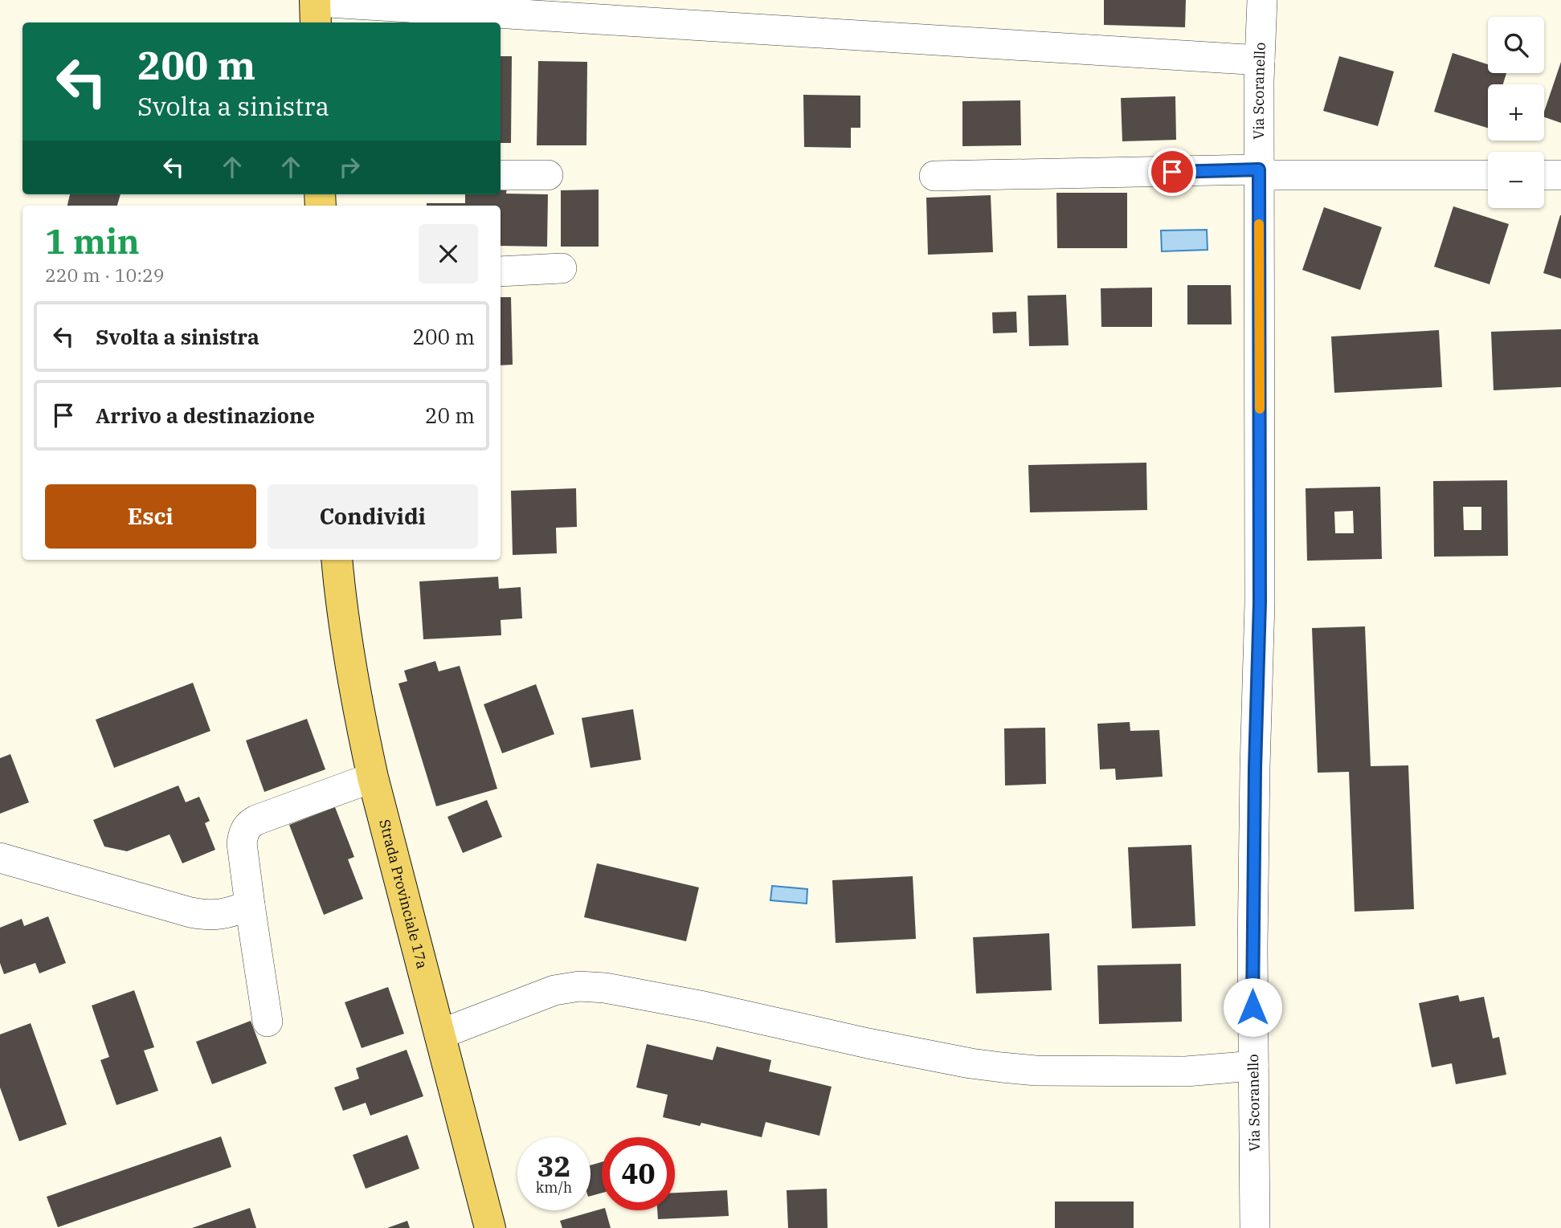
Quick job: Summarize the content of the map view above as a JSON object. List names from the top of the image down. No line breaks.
{"streets":{"main road":["Strada Provinciale 17a"],"street":["Via Scoranello"]},"page":{"map_buttons":["+","−"],"turn":["200 m","Svolta a sinistra"],"heading":["1 min","220 m · 10:29"],"list":[{"name":"Svolta a sinistra","value":"200 m"},{"name":"Arrivo a destinazione","value":"20 m"}],"buttons":["Esci","Condividi"],"speed":"32 km/h","limit":"40"}}
